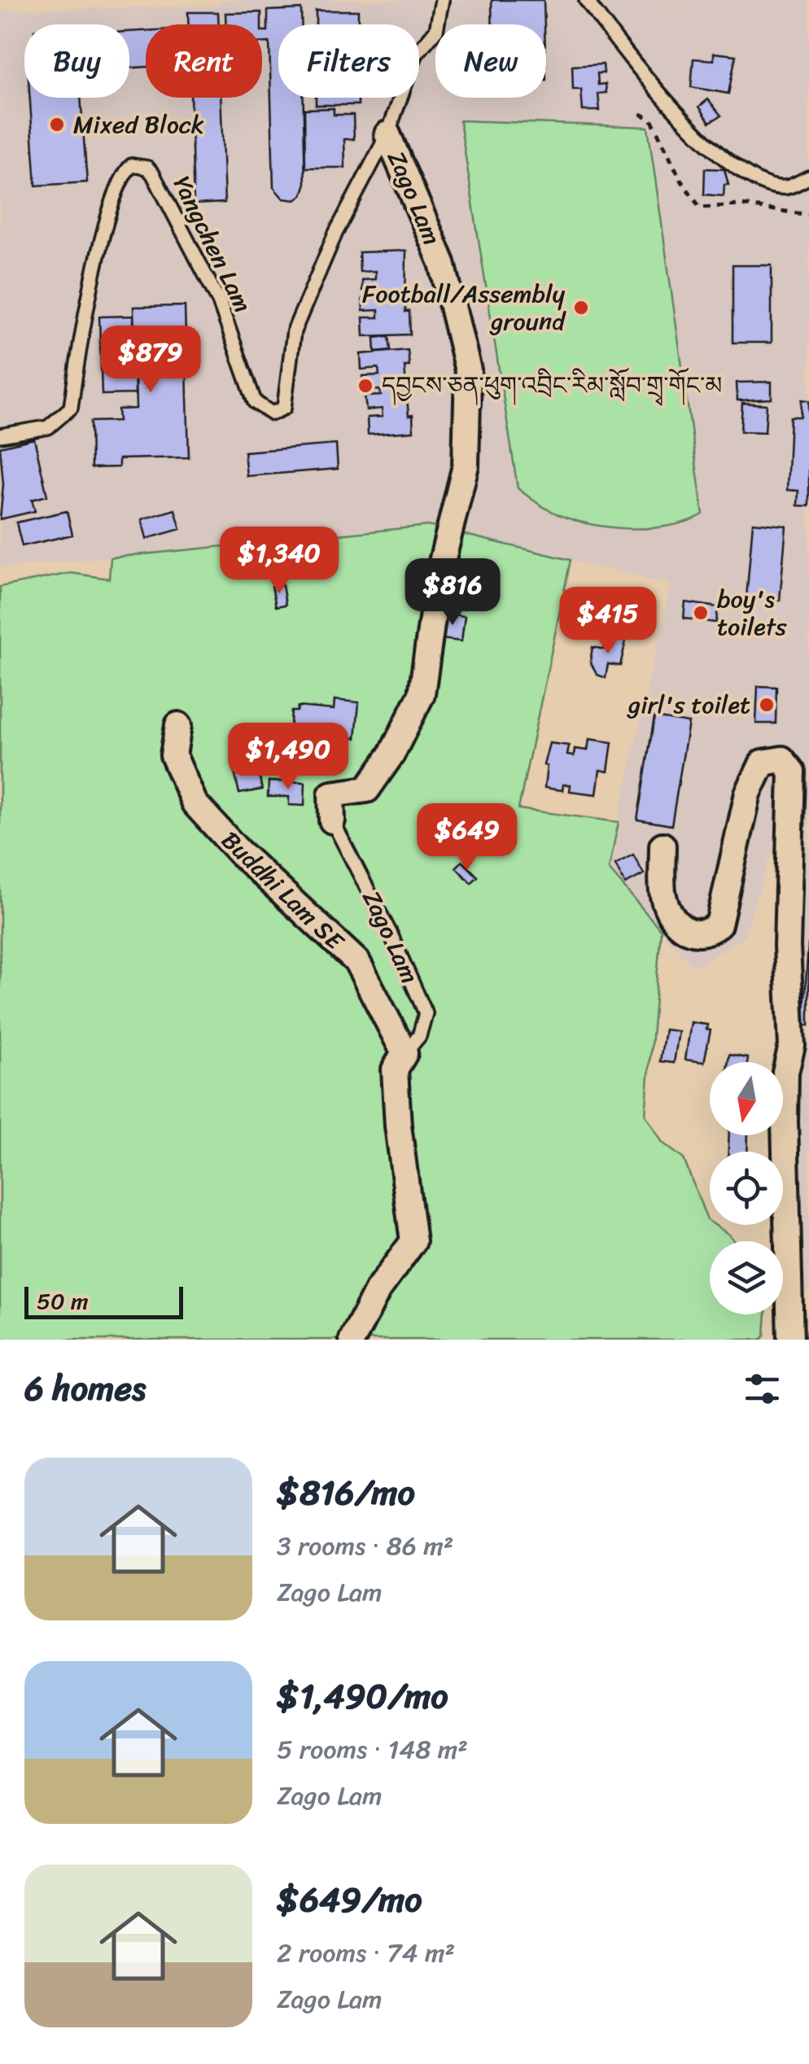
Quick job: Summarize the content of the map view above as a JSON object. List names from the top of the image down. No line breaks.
{"streets":{"street":["Zago Lam","Buddhi Lam SE"],"lane":["Yangchen Lam"]},"crossings":[["Zago Lam","Yangchen Lam"],["Zago Lam","Buddhi Lam SE"]],"places":["Mixed Block","Football/Assembly ground","དབྱངས་ཅན་ཕུག་འབྲིང་རིམ་སློབ་གྲྭ་གོང་མ","boy's toilets","girl's toilet"],"scale_bar":"50 m","north":"bottom","page":{"chip":["Buy","Rent","Filters","New"],"price":["$879","$1,340","$816","$415","$1,490","$649"],"scale":"50 m","heading":"6 homes","list":[{"name":"$816/mo","note":"3 rooms · 86 m² · Zago Lam"},{"name":"$1,490/mo","note":"5 rooms · 148 m² · Zago Lam"},{"name":"$649/mo","note":"2 rooms · 74 m² · Zago Lam"}]}}
